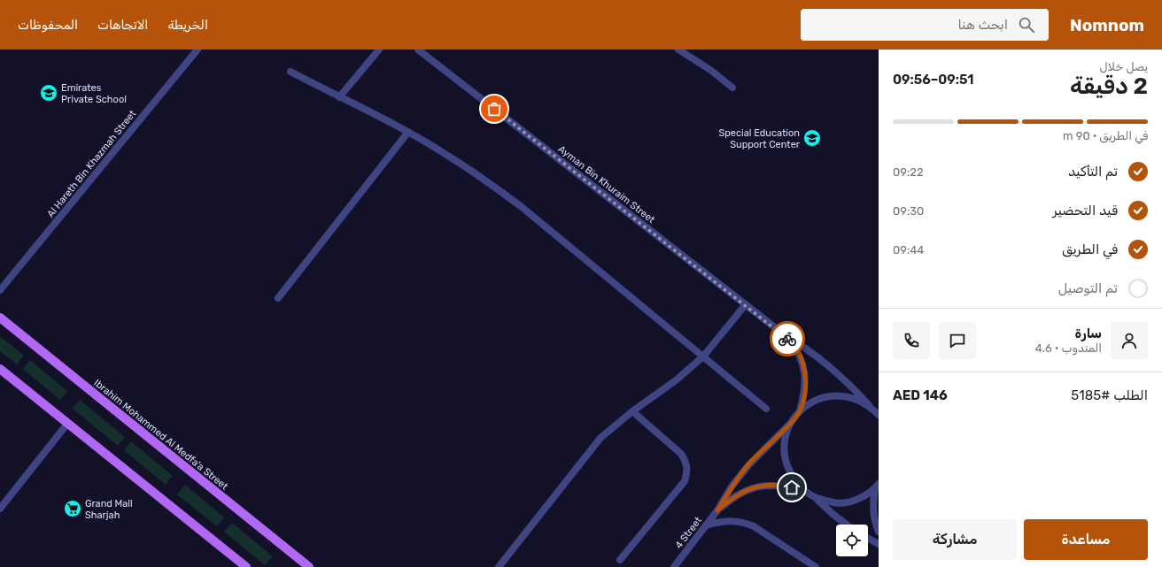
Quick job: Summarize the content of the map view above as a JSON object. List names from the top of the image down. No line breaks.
{"streets":{"main road":["Ibrahim Mohammed Al Medfa'a Street"],"street":["Al Hareth Bin Khazmah Street","Ayman Bin Khuraim Street","4 Street"]},"places":{"school or university":["Emirates Private School","Special Education Support Center"],"supermarket":["Grand Mall Sharjah"]},"page":{"header":"Nomnom","search":"ابحث هنا","nav":["الخريطة","الاتجاهات","المحفوظات"],"heading":["2 دقيقة","يصل خلال","09:51–09:56"],"panel":["سارة","المندوب · 4.6","الطلب #5185","AED 146"],"bar":"في الطريق · 90 m","list":[["تم التأكيد","09:22"],["قيد التحضير","09:30"],["في الطريق","09:44"],"تم التوصيل"],"buttons":["مساعدة","مشاركة"]}}
